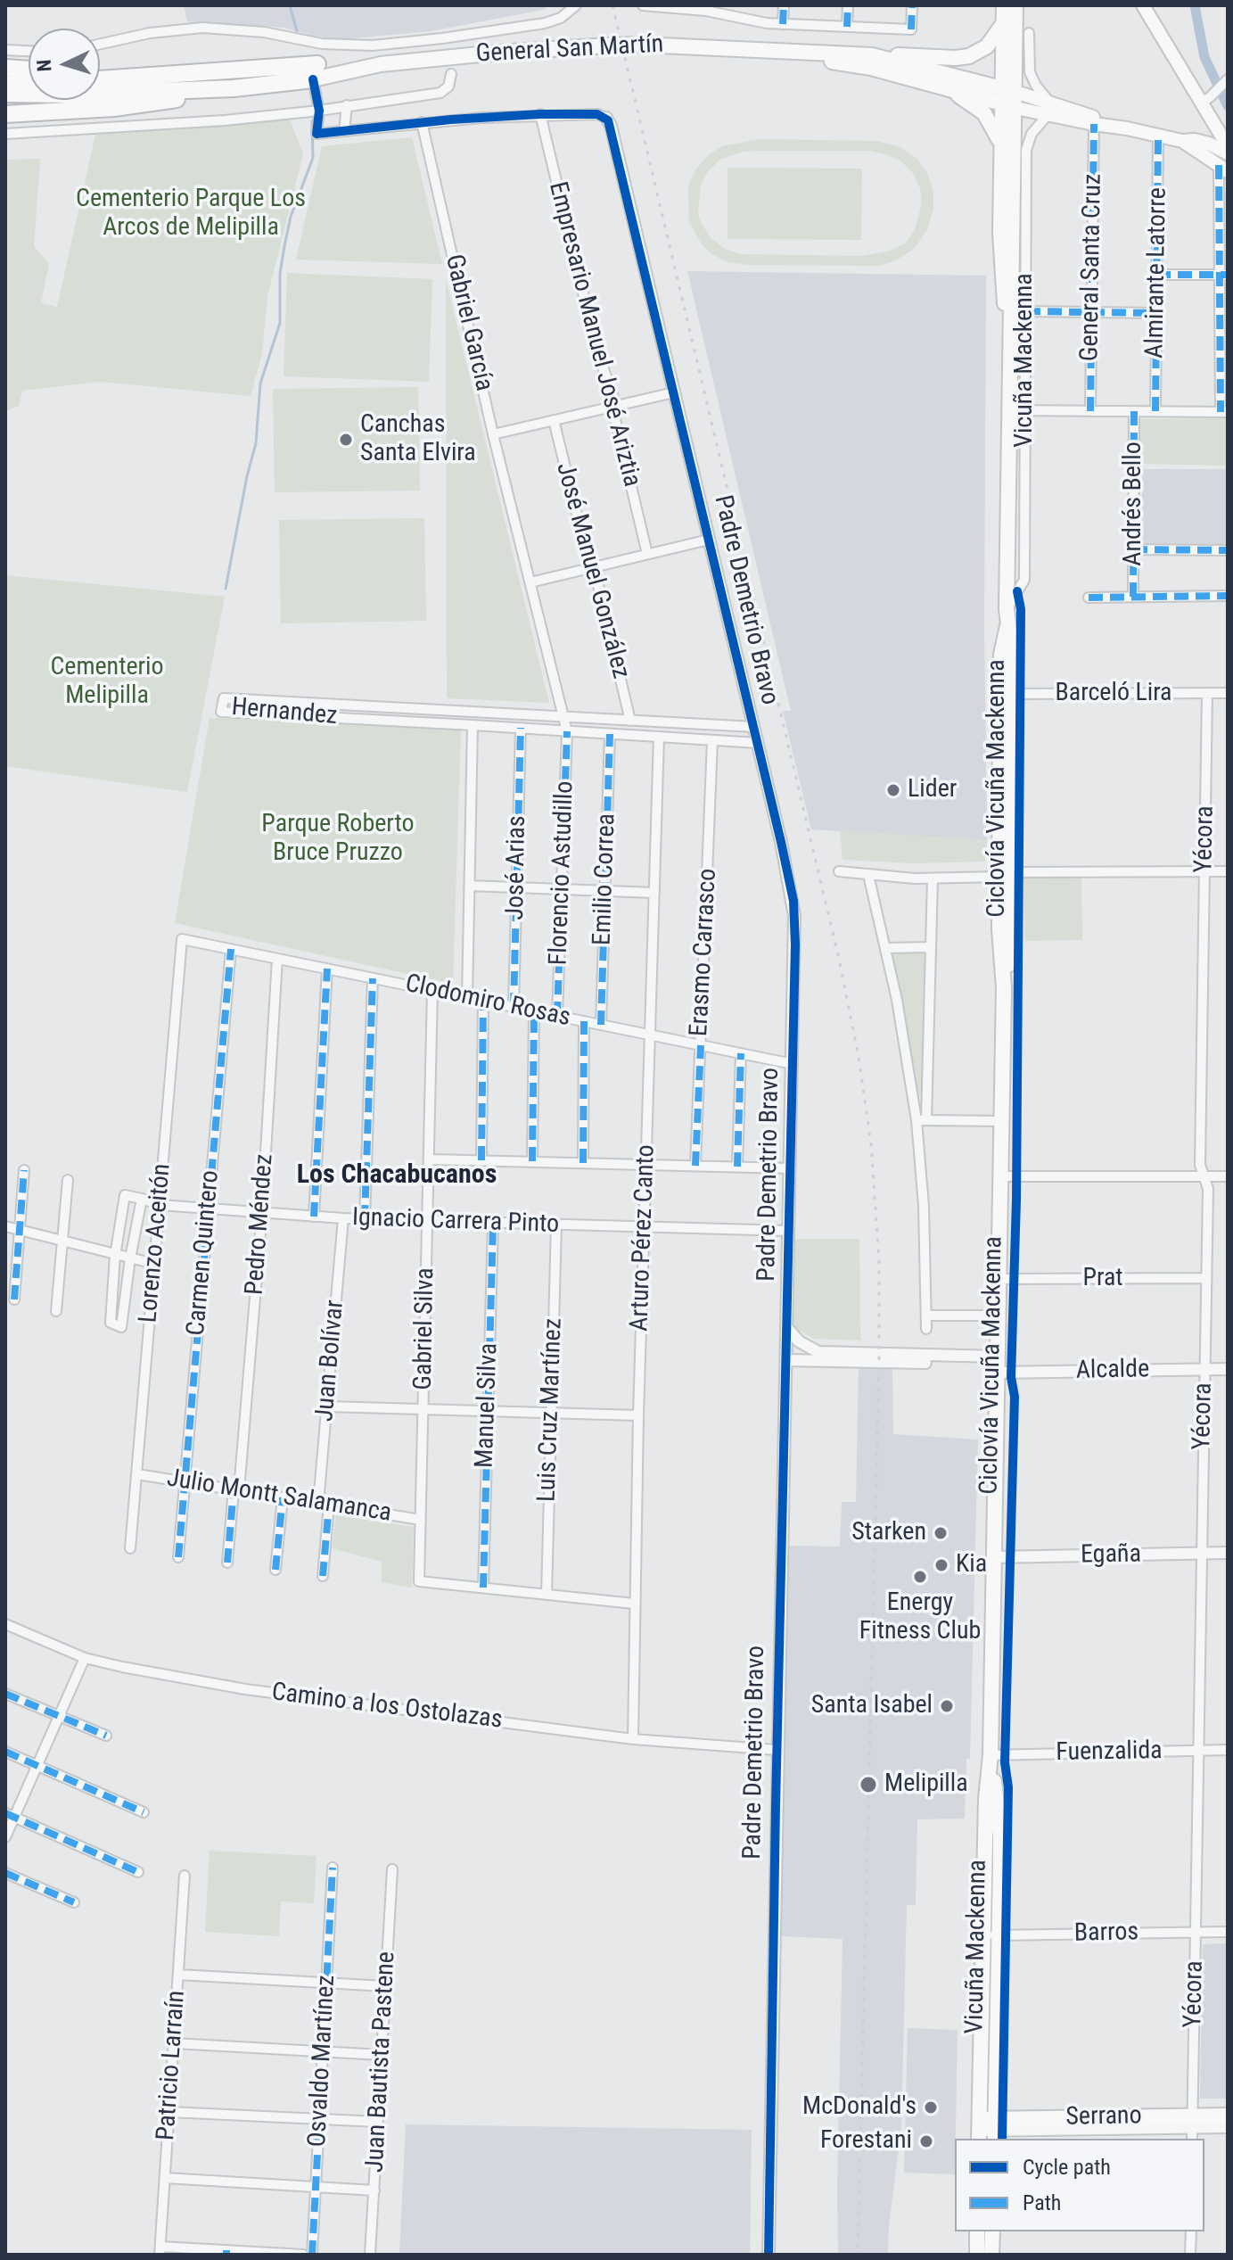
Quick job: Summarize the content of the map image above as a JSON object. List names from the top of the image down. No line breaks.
{"streets":{"main road":["General San Martín","Vicuña Mackenna","Serrano"],"street":["General Santa Cruz","Almirante Latorre","Gabriel García","Empresario Manuel José Ariztia","Andrés Bello","José Manuel González","Padre Demetrio Bravo","Barceló Lira","Hernandez","Yécora","José Arias","Florencio Astudillo","Emilio Correa","Erasmo Carrasco","Clodomiro Rosas","Ignacio Carrera Pinto","Pedro Méndez","Arturo Pérez Canto","Lorenzo Aceitón","Carmen Quintero","Prat","Gabriel Silva","Juan Bolívar","Alcalde","Manuel Silva","Luis Cruz Martínez","Julio Montt Salamanca","Egaña","Camino a los Ostolazas","Fuenzalida","Barros","Osvaldo Martínez","Juan Bautista Pastene","Patricio Larraín"],"cycle path":["Ciclovía Vicuña Mackenna"]},"crossings":[["General San Martín","General Santa Cruz"],["General San Martín","Almirante Latorre"],["General San Martín","Vicuña Mackenna"],["Gabriel García","Hernandez"],["Gabriel García","Florencio Astudillo"],["Vicuña Mackenna","Barceló Lira"],["Vicuña Mackenna","Prat"],["Vicuña Mackenna","Alcalde"],["Vicuña Mackenna","Egaña"],["Vicuña Mackenna","Fuenzalida"],["Vicuña Mackenna","Barros"],["Vicuña Mackenna","Serrano"],["José Manuel González","Hernandez"],["Padre Demetrio Bravo","Hernandez"],["Padre Demetrio Bravo","Clodomiro Rosas"],["Padre Demetrio Bravo","Ignacio Carrera Pinto"],["Padre Demetrio Bravo","Alcalde"],["Padre Demetrio Bravo","Camino a los Ostolazas"],["Barceló Lira","Yécora"],["Hernandez","José Arias"],["Hernandez","Florencio Astudillo"],["Hernandez","Emilio Correa"],["Hernandez","Erasmo Carrasco"],["Hernandez","Arturo Pérez Canto"],["Yécora","Prat"],["Yécora","Alcalde"],["Yécora","Egaña"],["Yécora","Fuenzalida"],["Yécora","Barros"],["Yécora","Serrano"],["José Arias","Clodomiro Rosas"],["Florencio Astudillo","Clodomiro Rosas"],["Emilio Correa","Clodomiro Rosas"],["Erasmo Carrasco","Clodomiro Rosas"],["Clodomiro Rosas","Pedro Méndez"],["Clodomiro Rosas","Arturo Pérez Canto"],["Clodomiro Rosas","Lorenzo Aceitón"],["Clodomiro Rosas","Carmen Quintero"],["Clodomiro Rosas","Gabriel Silva"],["Ignacio Carrera Pinto","Pedro Méndez"],["Ignacio Carrera Pinto","Arturo Pérez Canto"],["Ignacio Carrera Pinto","Lorenzo Aceitón"],["Ignacio Carrera Pinto","Carmen Quintero"],["Ignacio Carrera Pinto","Gabriel Silva"],["Ignacio Carrera Pinto","Juan Bolívar"],["Ignacio Carrera Pinto","Manuel Silva"],["Ignacio Carrera Pinto","Luis Cruz Martínez"],["Pedro Méndez","Julio Montt Salamanca"],["Arturo Pérez Canto","Camino a los Ostolazas"],["Lorenzo Aceitón","Julio Montt Salamanca"],["Carmen Quintero","Julio Montt Salamanca"],["Gabriel Silva","Manuel Silva"],["Gabriel Silva","Julio Montt Salamanca"],["Juan Bolívar","Julio Montt Salamanca"]],"districts":["Los Chacabucanos"],"parks":["Cementerio Parque Los Arcos de Melipilla","Cementerio Melipilla","Parque Roberto Bruce Pruzzo"],"places":["Canchas Santa Elvira","Lider","Starken","Kia","Energy Fitness Club","Santa Isabel","Melipilla","McDonald's","Forestani"],"legend":["Cycle path","Path"],"north":"left"}
